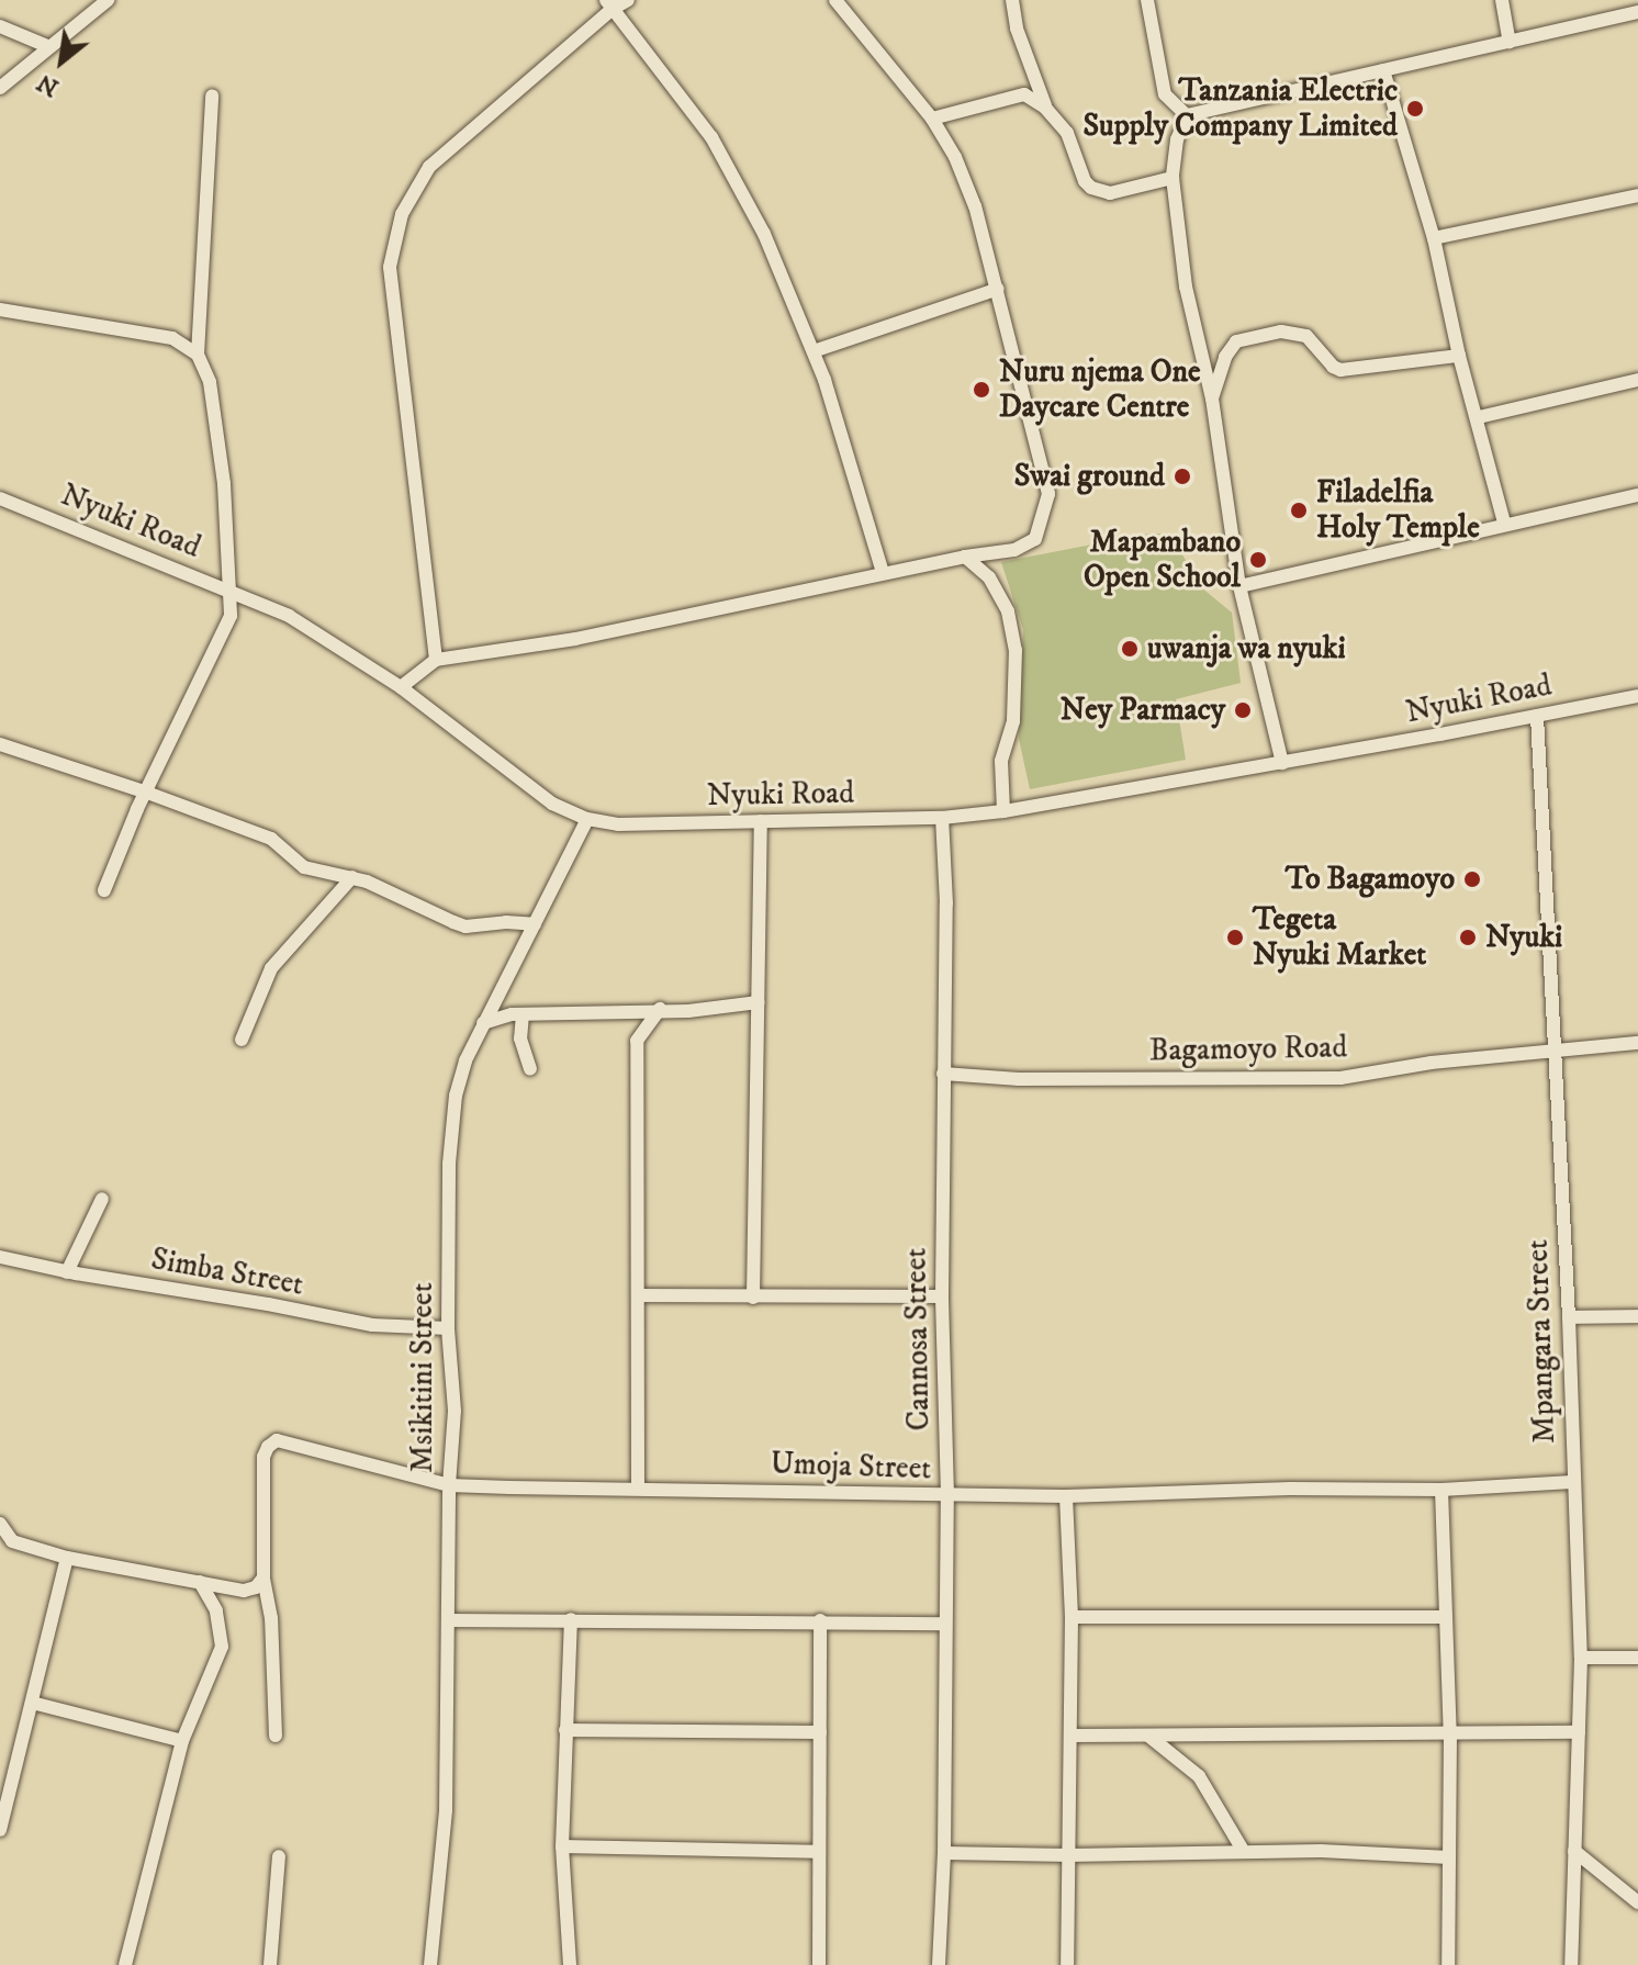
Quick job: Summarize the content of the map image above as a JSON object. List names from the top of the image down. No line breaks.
{"streets":{"street":["Nyuki Road","Bagamoyo Road","Simba Street","Cannosa Street","Mpangara Street","Msikitini Street","Umoja Street"]},"crossings":[["Nyuki Road","Cannosa Street"],["Nyuki Road","Mpangara Street"],["Nyuki Road","Msikitini Street"],["Bagamoyo Road","Cannosa Street"],["Bagamoyo Road","Mpangara Street"],["Simba Street","Msikitini Street"],["Cannosa Street","Umoja Street"],["Mpangara Street","Umoja Street"],["Msikitini Street","Umoja Street"]],"places":["Tanzania Electric Supply Company Limited","Nuru njema One Daycare Centre","Swai ground","Filadelfia Holy Temple","Mapambano Open School","uwanja wa nyuki","Ney Parmacy","To Bagamoyo","Tegeta Nyuki Market","Nyuki"],"north":"bottom left"}
